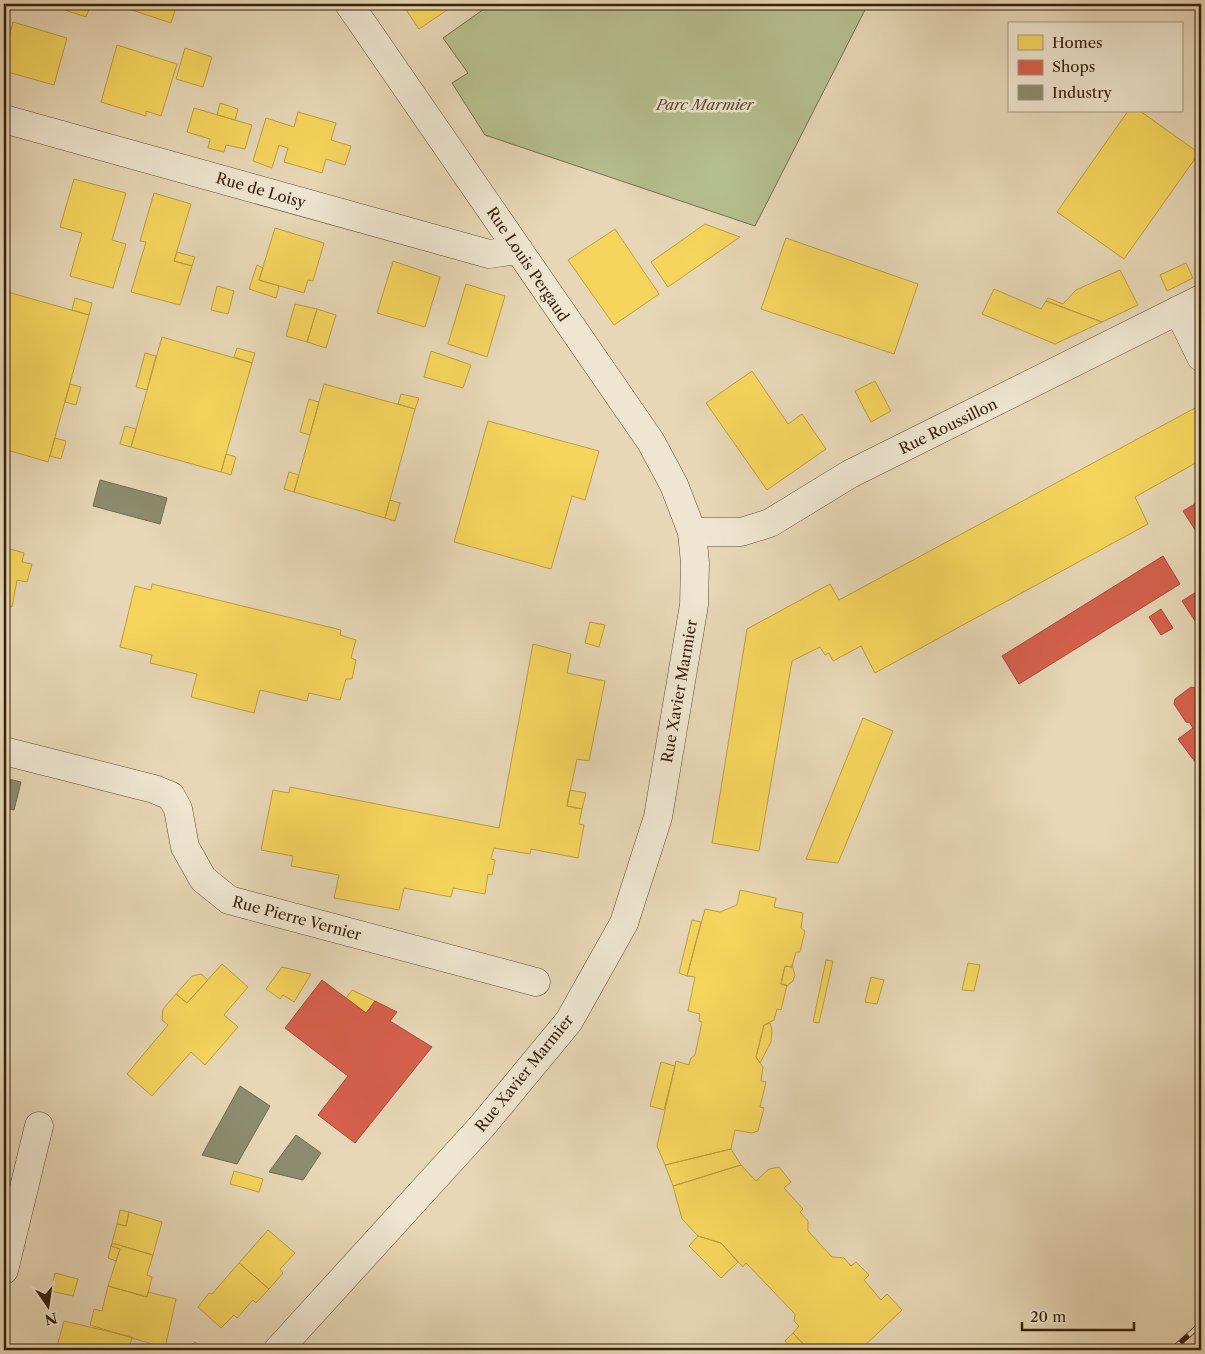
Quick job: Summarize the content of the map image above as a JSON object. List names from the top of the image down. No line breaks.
{"streets":{"street":["Rue de Loisy","Rue Louis Pergaud","Rue Roussillon","Rue Xavier Marmier","Rue Pierre Vernier"]},"crossings":[["Rue de Loisy","Rue Louis Pergaud"],["Rue Louis Pergaud","Rue Roussillon"],["Rue Louis Pergaud","Rue Xavier Marmier"],["Rue Roussillon","Rue Xavier Marmier"]],"parks":["Parc Marmier"],"legend":["Homes","Shops","Industry"],"scale_bar":"20 m","north":"bottom"}
